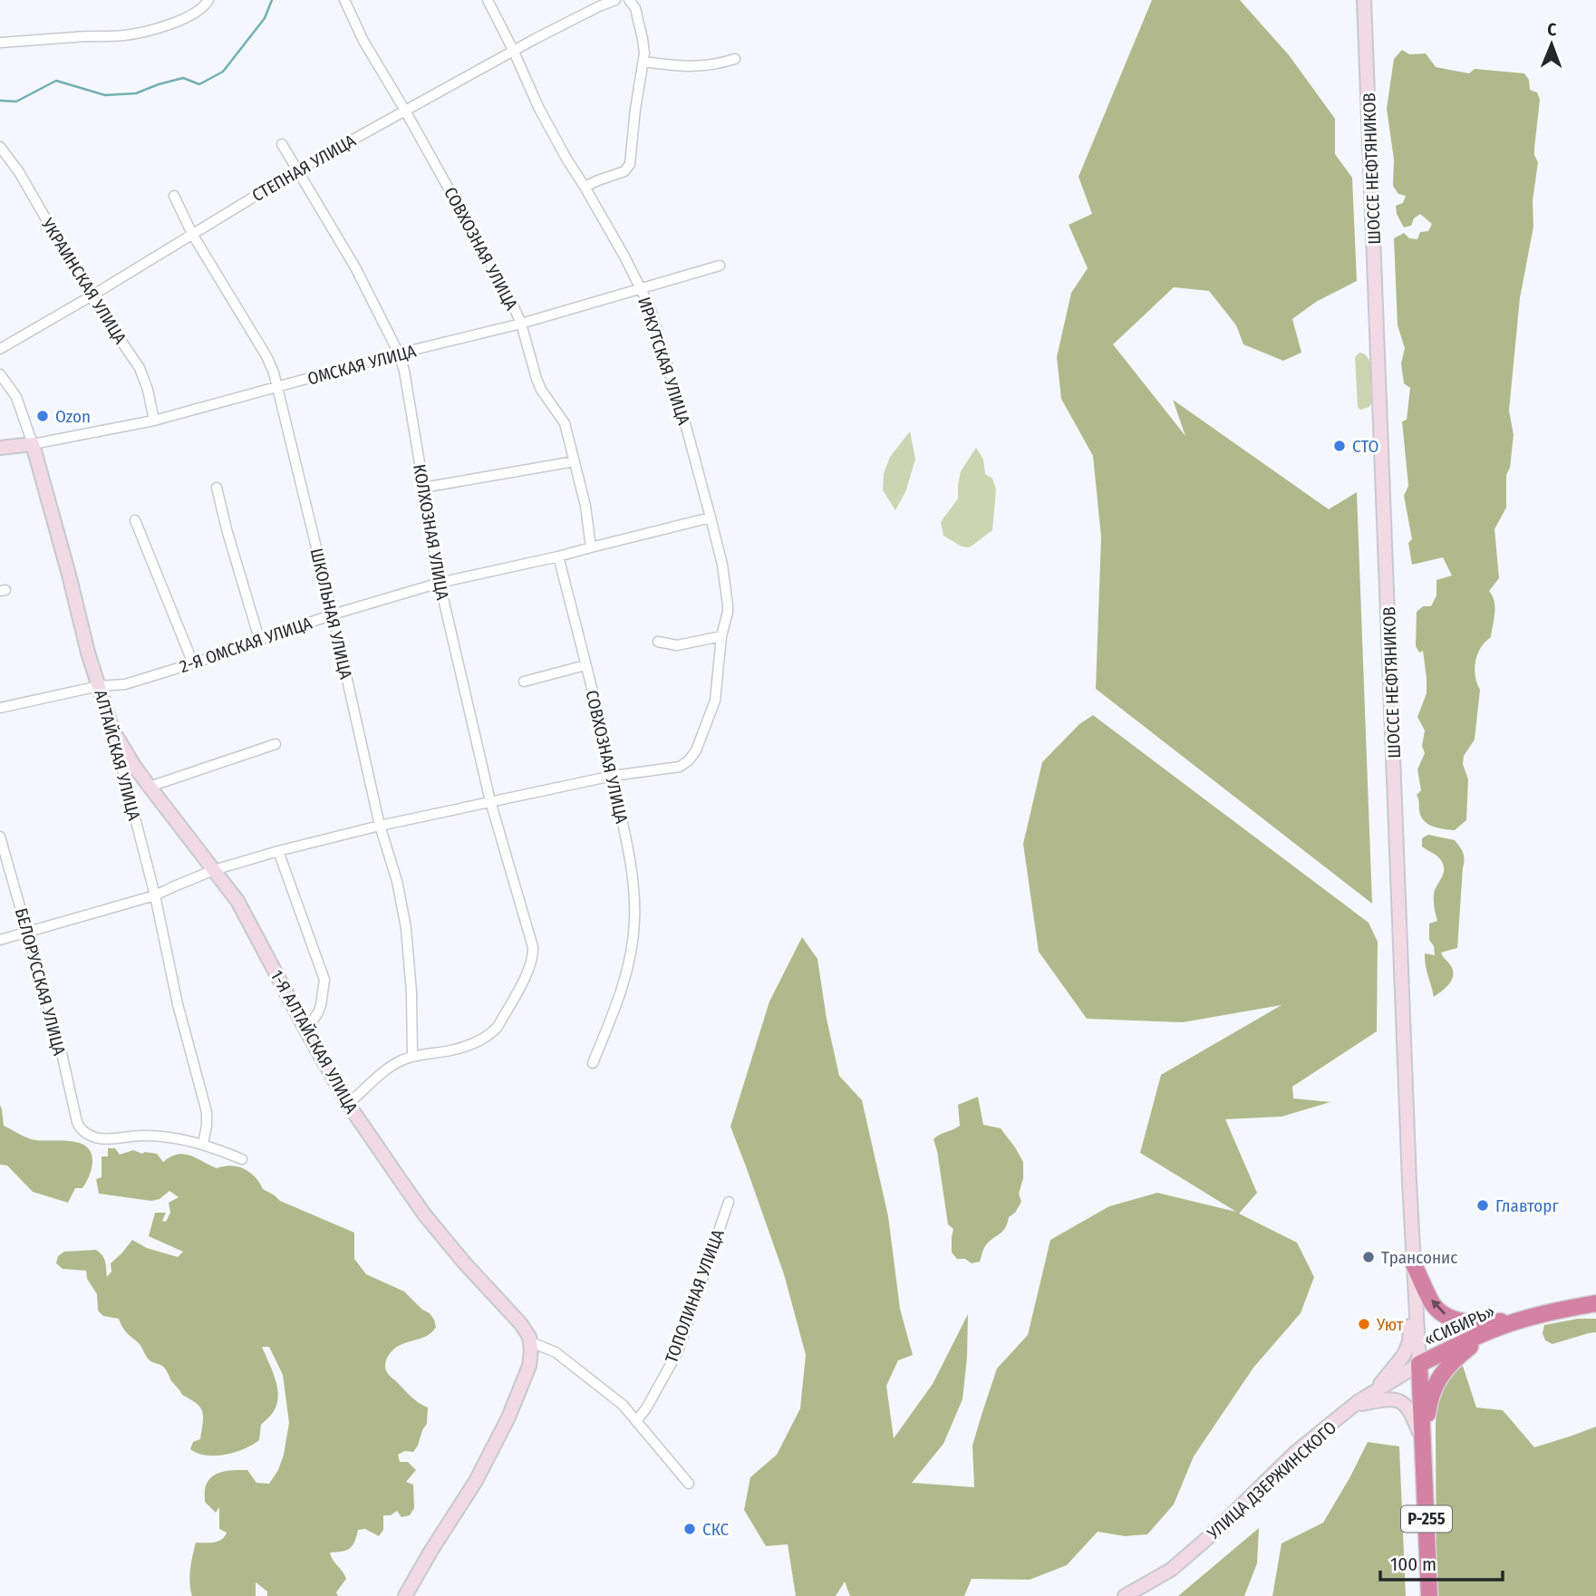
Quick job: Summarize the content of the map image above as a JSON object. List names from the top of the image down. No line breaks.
{"streets":{"highway":["«СИБИРЬ»","Р-255"],"main road":["ШОССЕ НЕФТЯНИКОВ","ОМСКАЯ УЛИЦА","АЛТАЙСКАЯ УЛИЦА","1-Я АЛТАЙСКАЯ УЛИЦА","УЛИЦА ДЗЕРЖИНСКОГО"],"street":["СТЕПНАЯ УЛИЦА","СОВХОЗНАЯ УЛИЦА","УКРАИНСКАЯ УЛИЦА","ИРКУТСКАЯ УЛИЦА","КОЛХОЗНАЯ УЛИЦА","ШКОЛЬНАЯ УЛИЦА","2-Я ОМСКАЯ УЛИЦА","БЕЛОРУССКАЯ УЛИЦА","ТОПОЛИНАЯ УЛИЦА"]},"crossings":[["СТЕПНАЯ УЛИЦА","СОВХОЗНАЯ УЛИЦА"],["СТЕПНАЯ УЛИЦА","УКРАИНСКАЯ УЛИЦА"],["СТЕПНАЯ УЛИЦА","ИРКУТСКАЯ УЛИЦА"],["СТЕПНАЯ УЛИЦА","КОЛХОЗНАЯ УЛИЦА"],["СТЕПНАЯ УЛИЦА","ШКОЛЬНАЯ УЛИЦА"],["ШОССЕ НЕФТЯНИКОВ","«СИБИРЬ»"],["ШОССЕ НЕФТЯНИКОВ","УЛИЦА ДЗЕРЖИНСКОГО"],["СОВХОЗНАЯ УЛИЦА","ИРКУТСКАЯ УЛИЦА"],["СОВХОЗНАЯ УЛИЦА","ОМСКАЯ УЛИЦА"],["СОВХОЗНАЯ УЛИЦА","2-Я ОМСКАЯ УЛИЦА"],["УКРАИНСКАЯ УЛИЦА","ОМСКАЯ УЛИЦА"],["ИРКУТСКАЯ УЛИЦА","ОМСКАЯ УЛИЦА"],["ИРКУТСКАЯ УЛИЦА","2-Я ОМСКАЯ УЛИЦА"],["ОМСКАЯ УЛИЦА","КОЛХОЗНАЯ УЛИЦА"],["ОМСКАЯ УЛИЦА","ШКОЛЬНАЯ УЛИЦА"],["ОМСКАЯ УЛИЦА","АЛТАЙСКАЯ УЛИЦА"],["КОЛХОЗНАЯ УЛИЦА","ШКОЛЬНАЯ УЛИЦА"],["КОЛХОЗНАЯ УЛИЦА","2-Я ОМСКАЯ УЛИЦА"],["ШКОЛЬНАЯ УЛИЦА","2-Я ОМСКАЯ УЛИЦА"],["2-Я ОМСКАЯ УЛИЦА","АЛТАЙСКАЯ УЛИЦА"],["АЛТАЙСКАЯ УЛИЦА","БЕЛОРУССКАЯ УЛИЦА"],["АЛТАЙСКАЯ УЛИЦА","1-Я АЛТАЙСКАЯ УЛИЦА"],["«СИБИРЬ»","УЛИЦА ДЗЕРЖИНСКОГО"],["«СИБИРЬ»","Р-255"]],"places":["Ozon","СТО","Главторг","Трансонис","Уют","СКС"],"scale_bar":"100 m","north":"top"}
